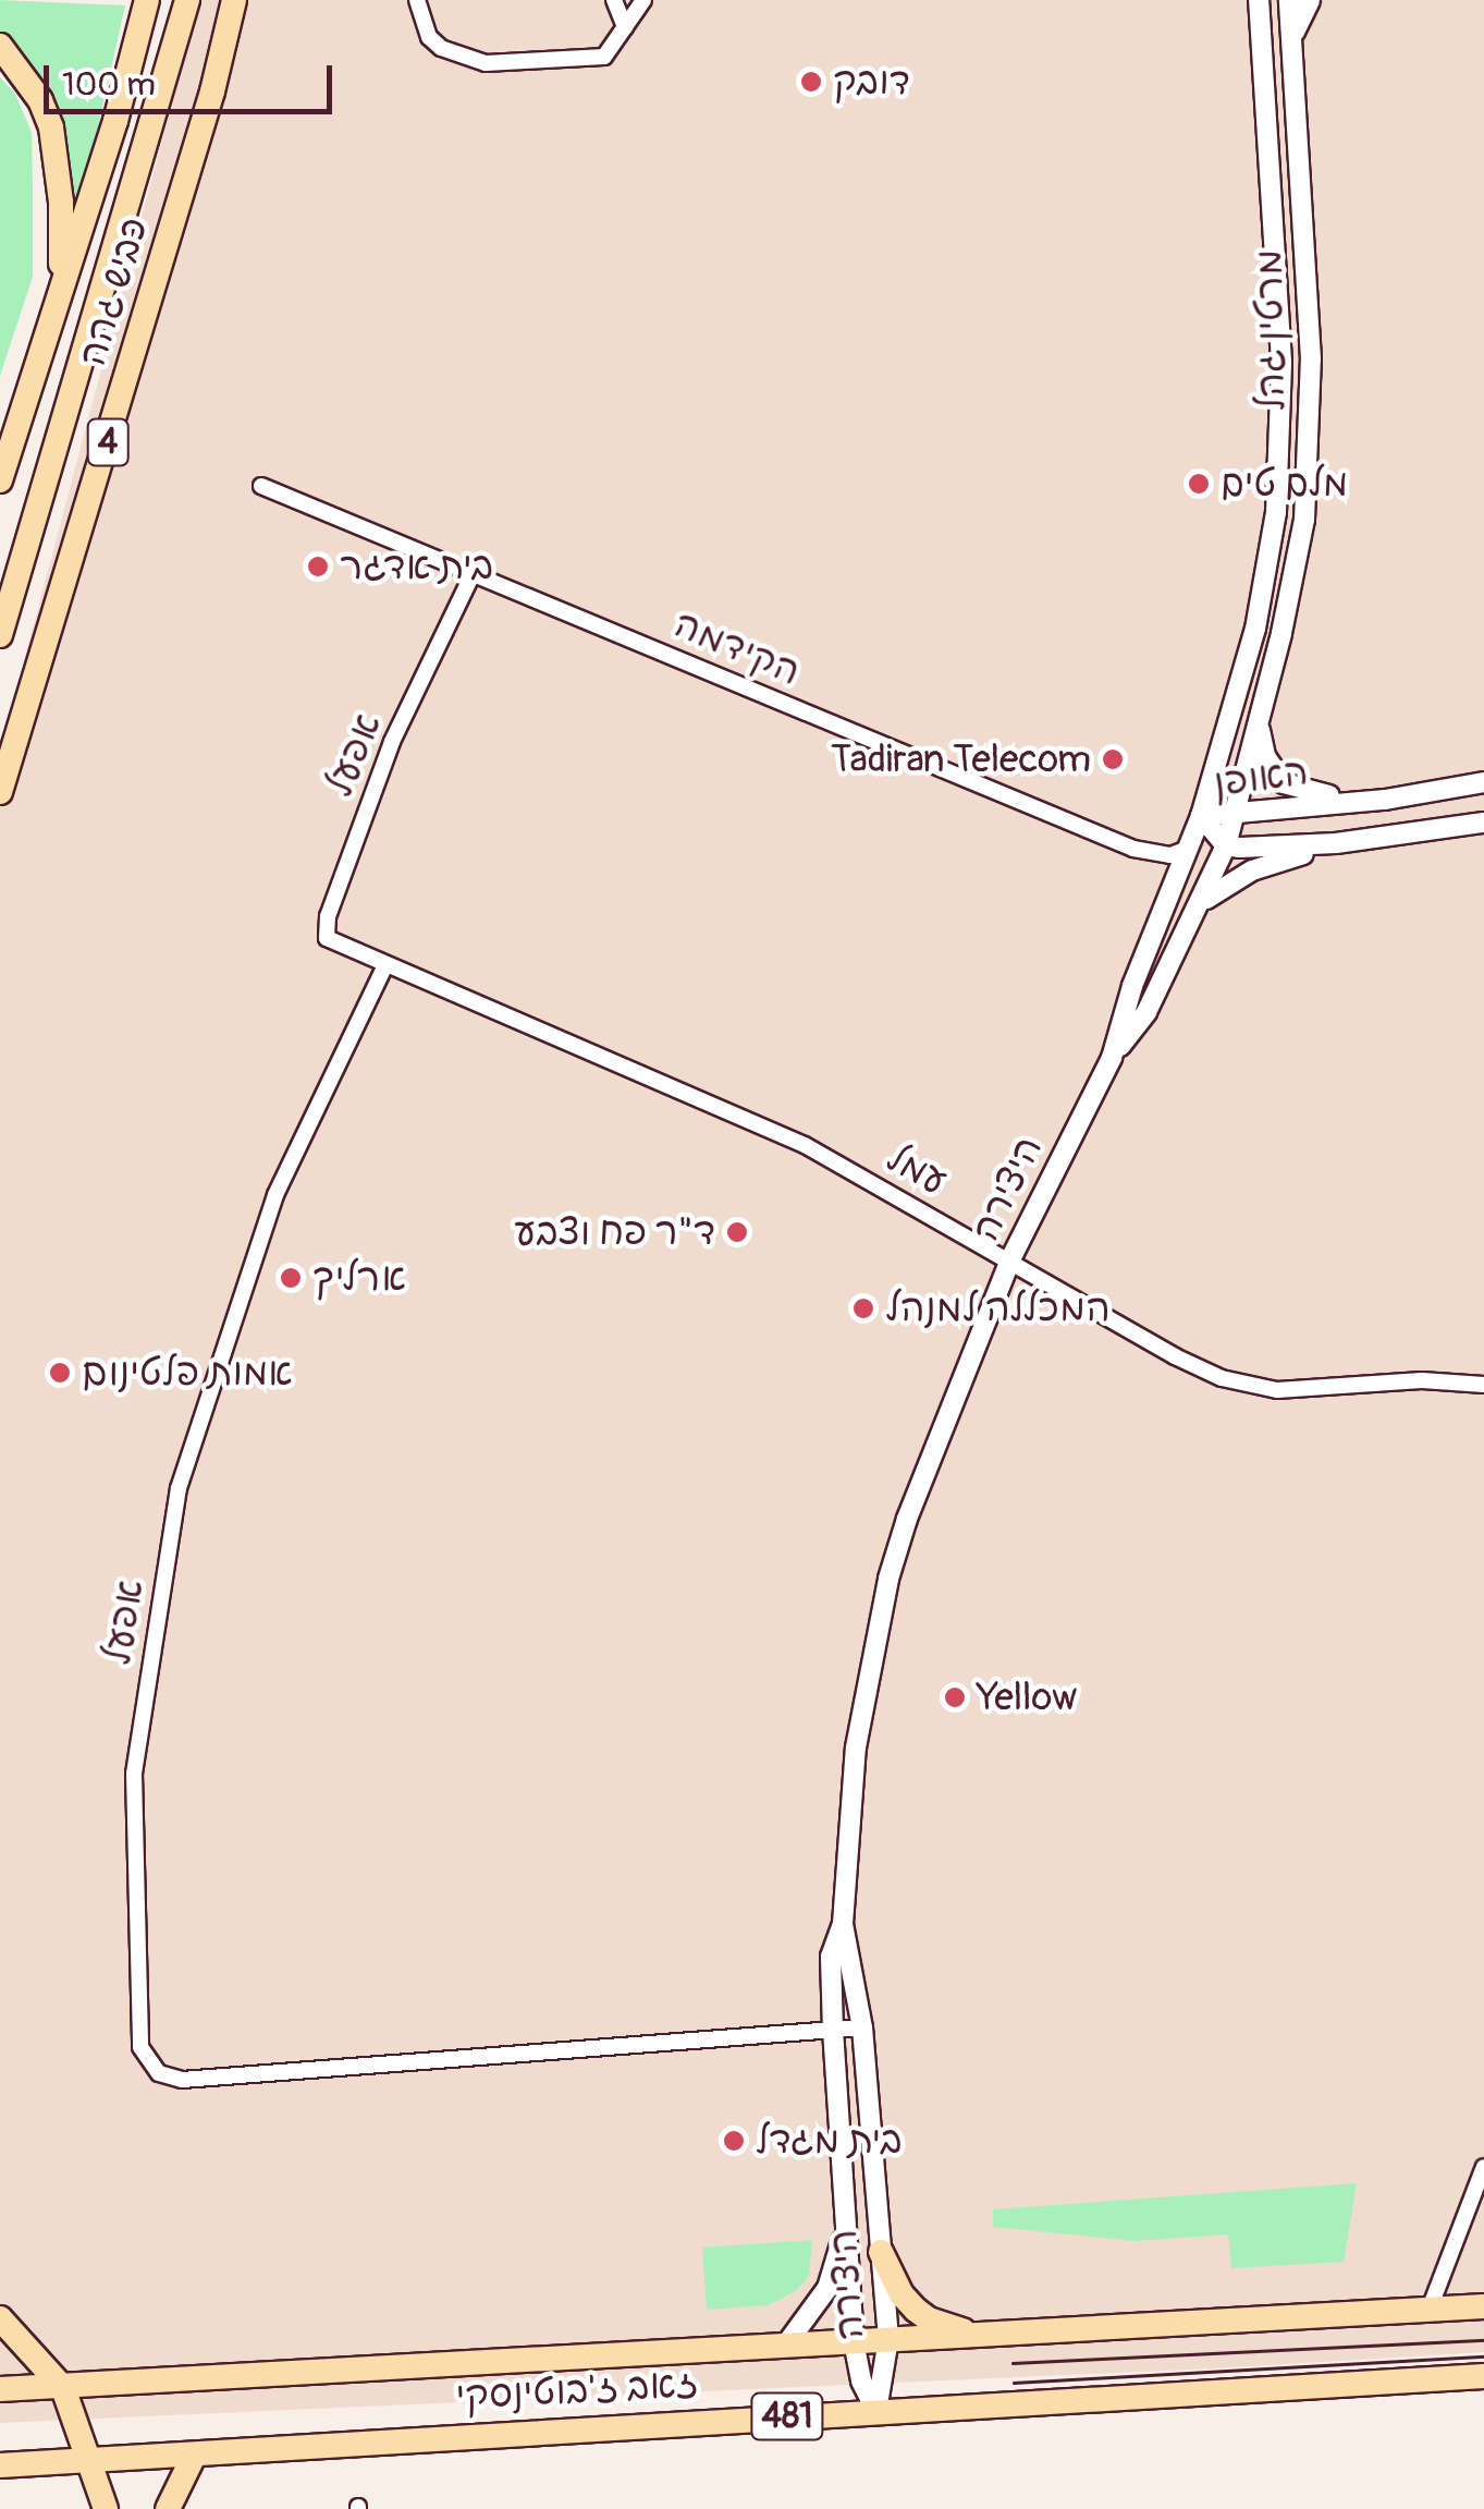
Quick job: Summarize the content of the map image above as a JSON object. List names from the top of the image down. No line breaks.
{"streets":{"main road":["כביש גהה","4","זאב ז'בוטינסקי","481"],"street":["מרטין גהל","הקידמה","אפעל","האופן","עמל","היצירה"]},"crossings":[["מרטין גהל","האופן"],["מרטין גהל","היצירה"],["הקידמה","אפעל"],["הקידמה","היצירה"],["אפעל","עמל"],["אפעל","היצירה"],["האופן","היצירה"],["עמל","היצירה"],["היצירה","זאב ז'בוטינסקי"]],"places":["דובק","מלם טים","בית אדגר","Tadiran Telecom","ד\"ר פח וצבע","ארליך","המכללה למנהל","אמות פלטינום","Yellow","בית מגדל"],"scale_bar":"100 m"}
